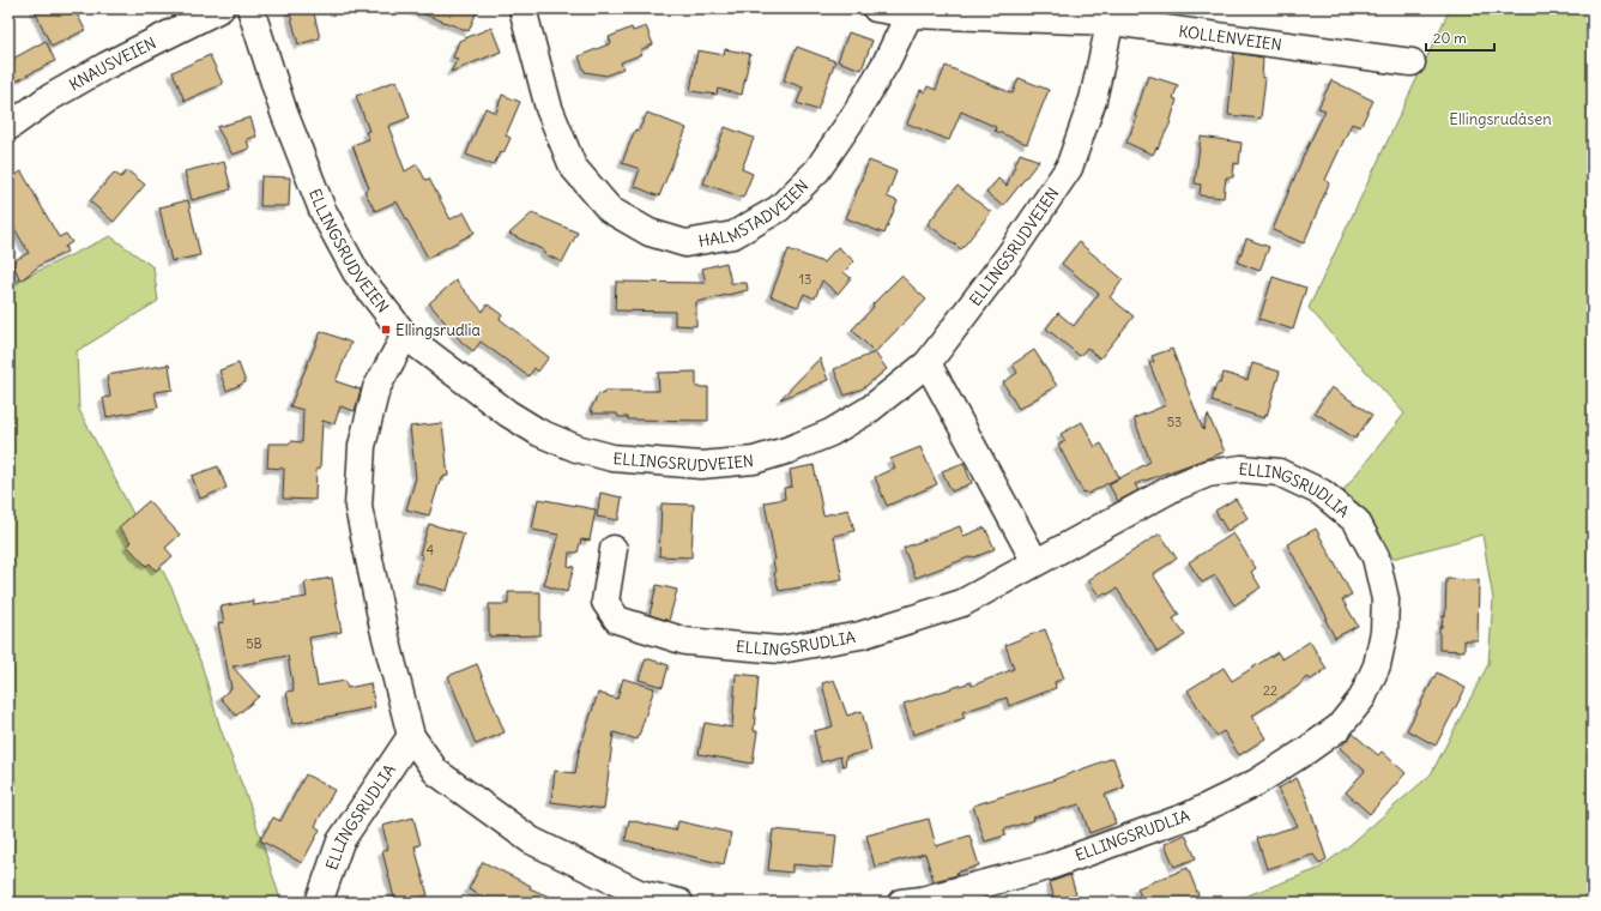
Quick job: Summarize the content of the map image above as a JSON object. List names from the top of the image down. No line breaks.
{"streets":{"street":["KOLLENVEIEN","KNAUSVEIEN","HALMSTADVEIEN","ELLINGSRUDVEIEN","ELLINGSRUDLIA"]},"crossings":[["KOLLENVEIEN","HALMSTADVEIEN"],["KOLLENVEIEN","ELLINGSRUDVEIEN"]],"parks":["Ellingsrudåsen"],"places":{"transit":["Ellingsrudlia"]},"house_numbers":["13","53","4","5B","22"],"scale_bar":"20 m"}
